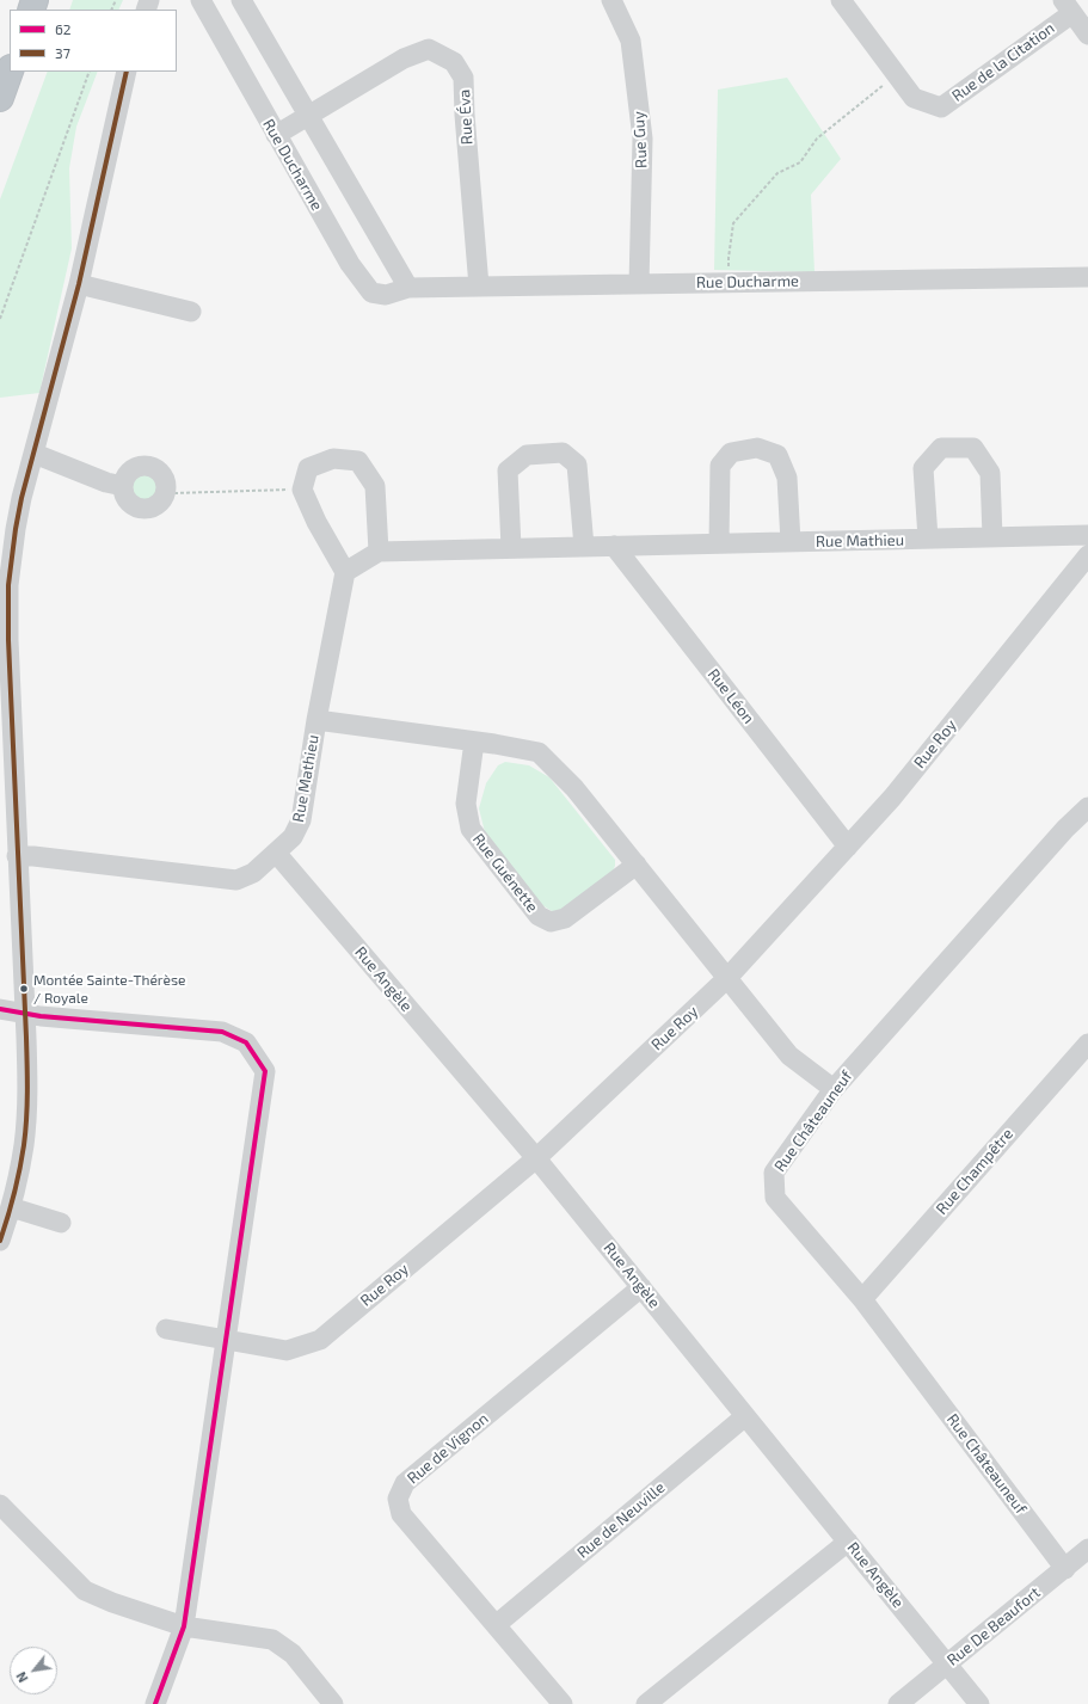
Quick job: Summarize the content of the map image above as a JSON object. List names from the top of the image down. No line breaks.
{"streets":{"street":["Rue de la Citation","Rue Éva","Rue Guy","Rue Ducharme","Rue Mathieu","Rue Léon","Rue Roy","Rue Guénette","Rue Angèle","Rue Châteauneuf","Rue Champêtre","Rue de Vignon","Rue de Neuville","Rue De Beaufort"]},"crossings":[["Rue Éva","Rue Ducharme"],["Rue Guy","Rue Ducharme"],["Rue Mathieu","Rue Léon"],["Rue Mathieu","Rue Angèle"],["Rue Léon","Rue Roy"],["Rue Roy","Rue Angèle"],["Rue Angèle","Rue de Vignon"],["Rue Angèle","Rue de Neuville"],["Rue Angèle","Rue De Beaufort"],["Rue Châteauneuf","Rue Champêtre"],["Rue Châteauneuf","Rue De Beaufort"],["Rue de Vignon","Rue de Neuville"]],"places":["Montée Sainte-Thérèse / Royale"],"lines":["transit line 37","transit line 62"],"legend":["62","37"],"north":"bottom left"}
